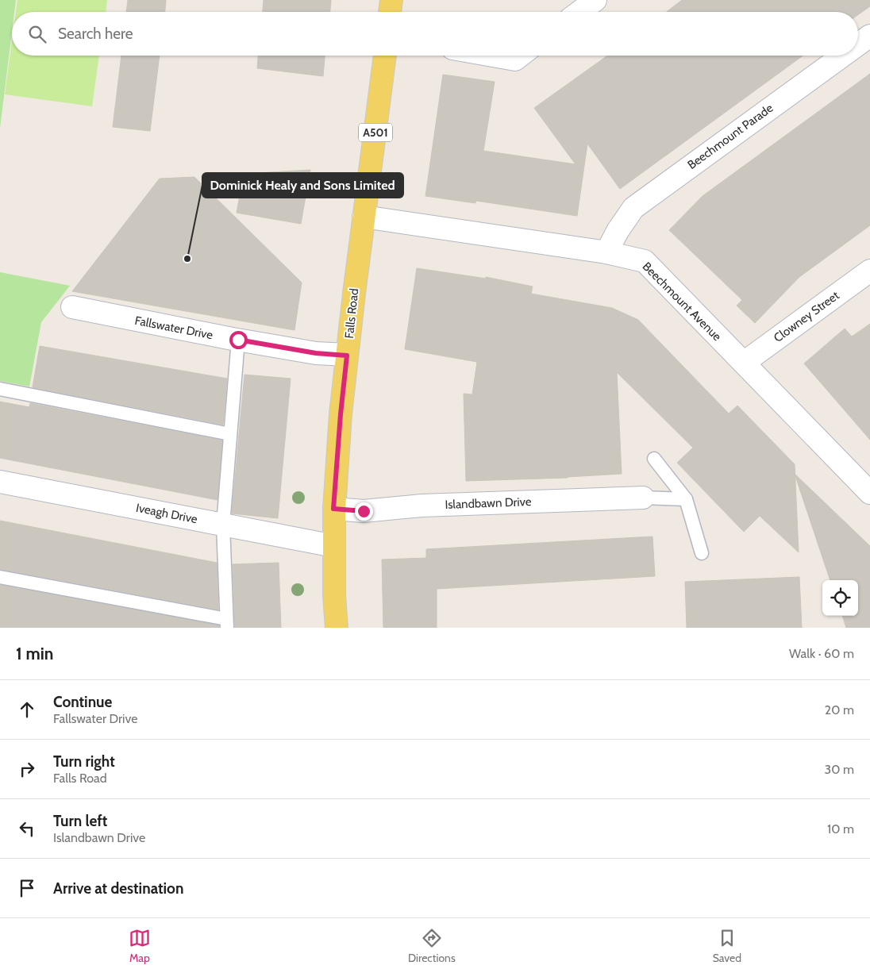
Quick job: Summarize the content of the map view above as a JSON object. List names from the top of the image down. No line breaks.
{"streets":{"main road":["A501","Falls Road"],"street":["Beechmount Parade","Beechmount Avenue","Clowney Street","Fallswater Drive","Islandbawn Drive","Iveagh Drive"]},"crossings":[["Beechmount Parade","Beechmount Avenue"],["Beechmount Avenue","Falls Road"],["Beechmount Avenue","Clowney Street"],["Falls Road","Fallswater Drive"],["Falls Road","Islandbawn Drive"],["Falls Road","Iveagh Drive"]],"places":["Dominick Healy and Sons Limited"],"page":{"search":"Search here","heading":["1 min","Walk · 60 m"],"list":[["Continue","Fallswater Drive","20 m"],["Turn right","Falls Road","30 m"],["Turn left","Islandbawn Drive","10 m"],"Arrive at destination"],"nav":["Map","Directions","Saved"]}}
